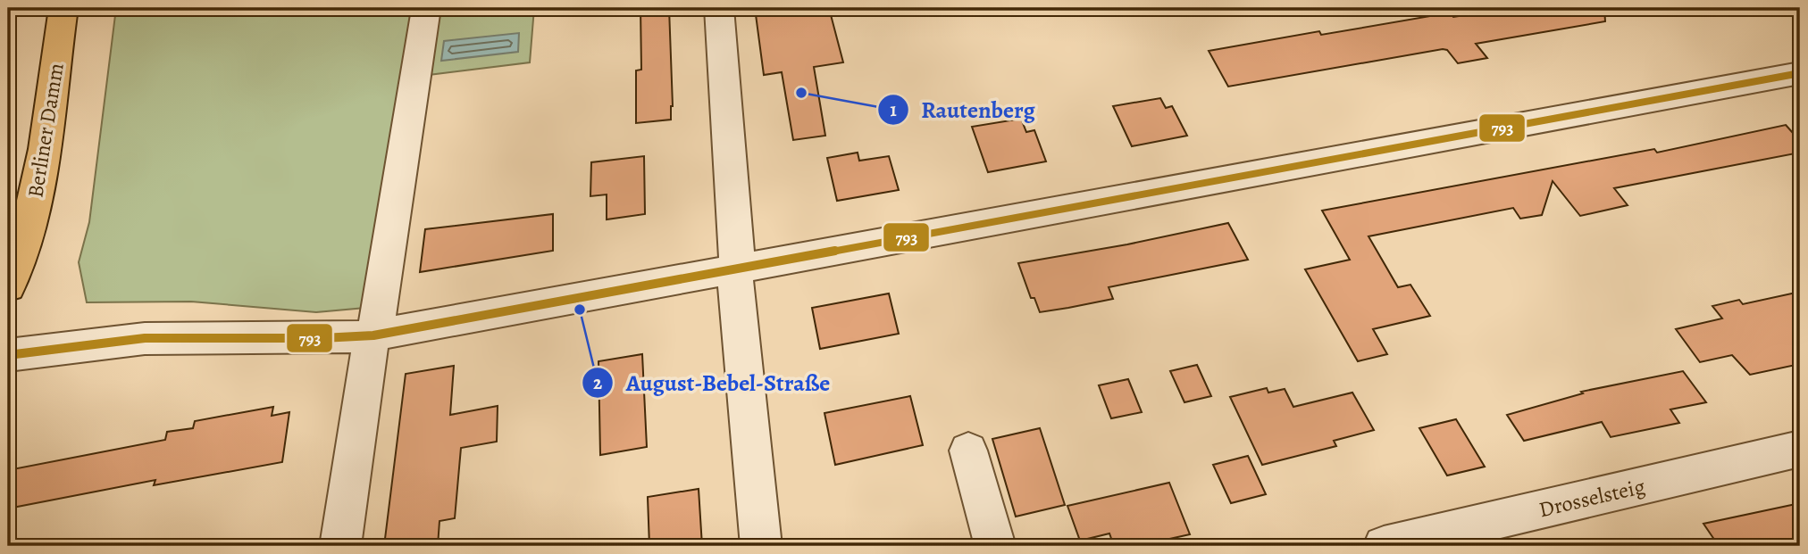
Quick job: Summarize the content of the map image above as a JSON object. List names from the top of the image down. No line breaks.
{"streets":{"main road":["Berliner Damm"],"street":["Drosselsteig"]},"places":["Rautenberg","August-Bebel-Straße"],"lines":["transit line 793"]}
